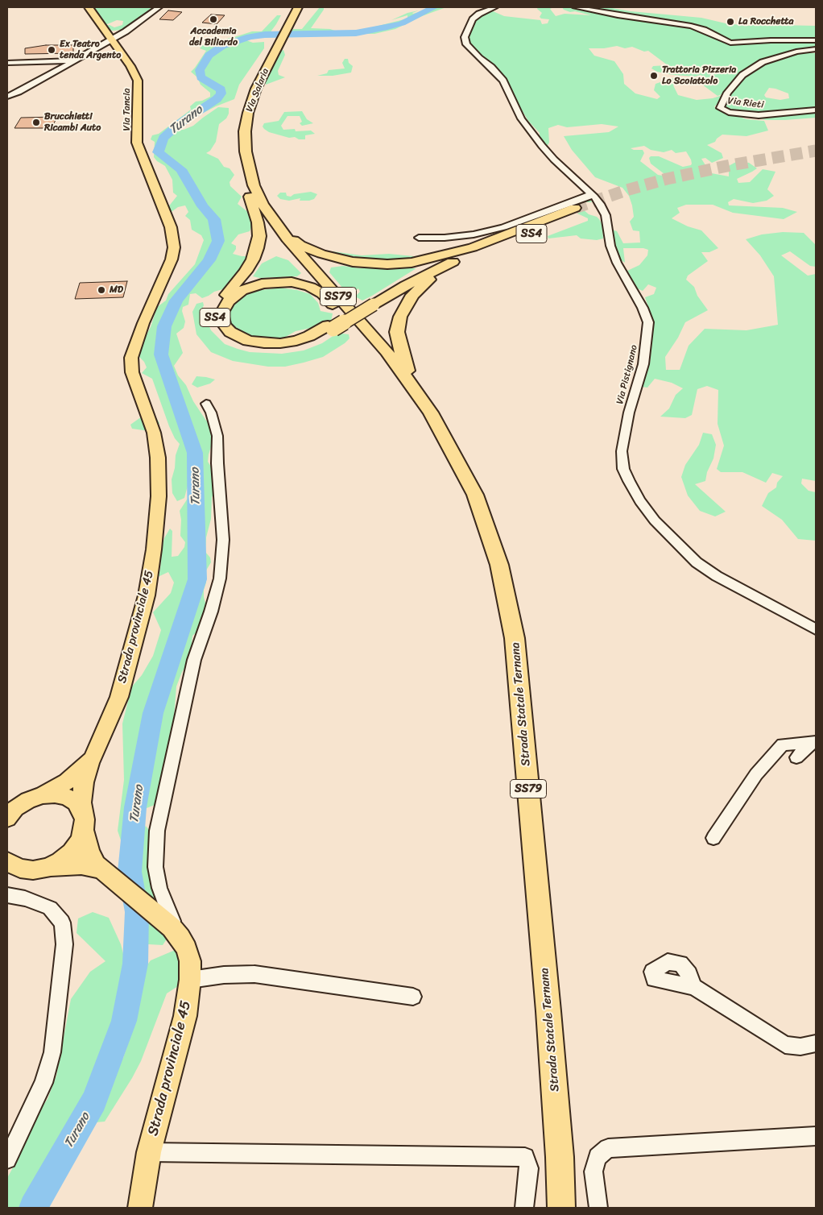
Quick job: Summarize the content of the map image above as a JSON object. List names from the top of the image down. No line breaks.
{"streets":{"highway":["Via Salaria","SS4","SS79","Strada Statale Ternana"],"main road":["Via Tancia","Strada provinciale 45"],"street":["Via Rieti","Via Pistignano"]},"crossings":[["Via Salaria","SS4"],["Via Salaria","Strada Statale Ternana"],["Via Tancia","Strada provinciale 45"],["SS4","Strada Statale Ternana"]],"water":["Turano"],"places":["Accademia del Biliardo","La Rocchetta","Ex Teatro tenda Argento","Trattoria Pizzeria Lo Scoiattolo","Brucchietti Ricambi Auto","MD"]}
